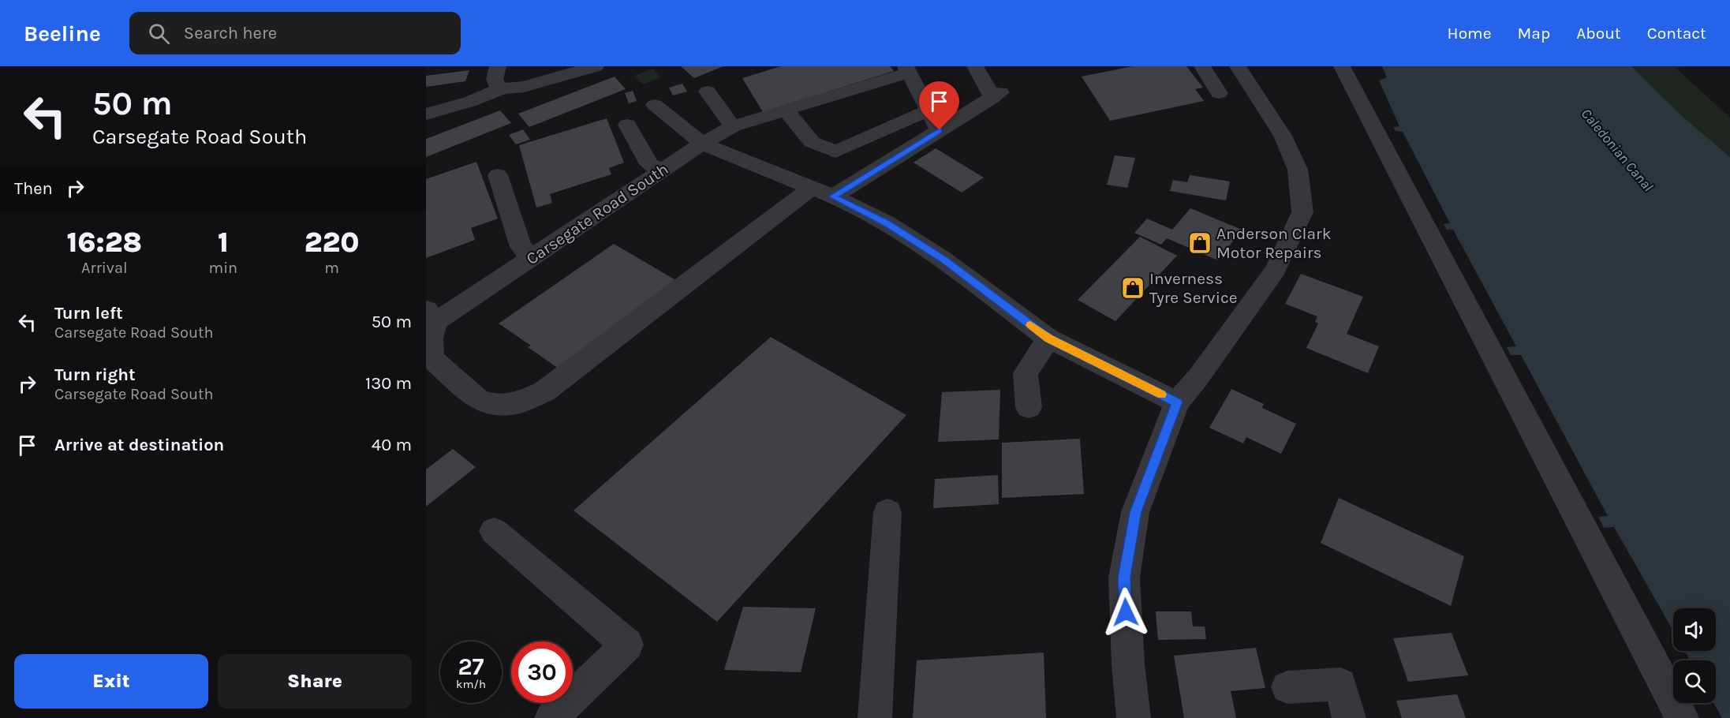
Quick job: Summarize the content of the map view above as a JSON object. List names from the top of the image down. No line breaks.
{"streets":{"street":["Carsegate Road South"]},"water":["Caledonian Canal"],"places":{"shop":["Anderson Clark Motor Repairs","Inverness Tyre Service"]},"page":{"header":"Beeline","search":"Search here","nav":["Home","Map","About","Contact"],"turn":["50 m","Carsegate Road South"],"then":"Then","eta":["16:28","Arrival","1","min","220","m"],"list":[{"name":"Turn left","note":"Carsegate Road South","value":"50 m"},{"name":"Turn right","note":"Carsegate Road South","value":"130 m"},{"name":"Arrive at destination","value":"40 m"}],"speed":"27 km/h","limit":"30","buttons":["Exit","Share"]}}
